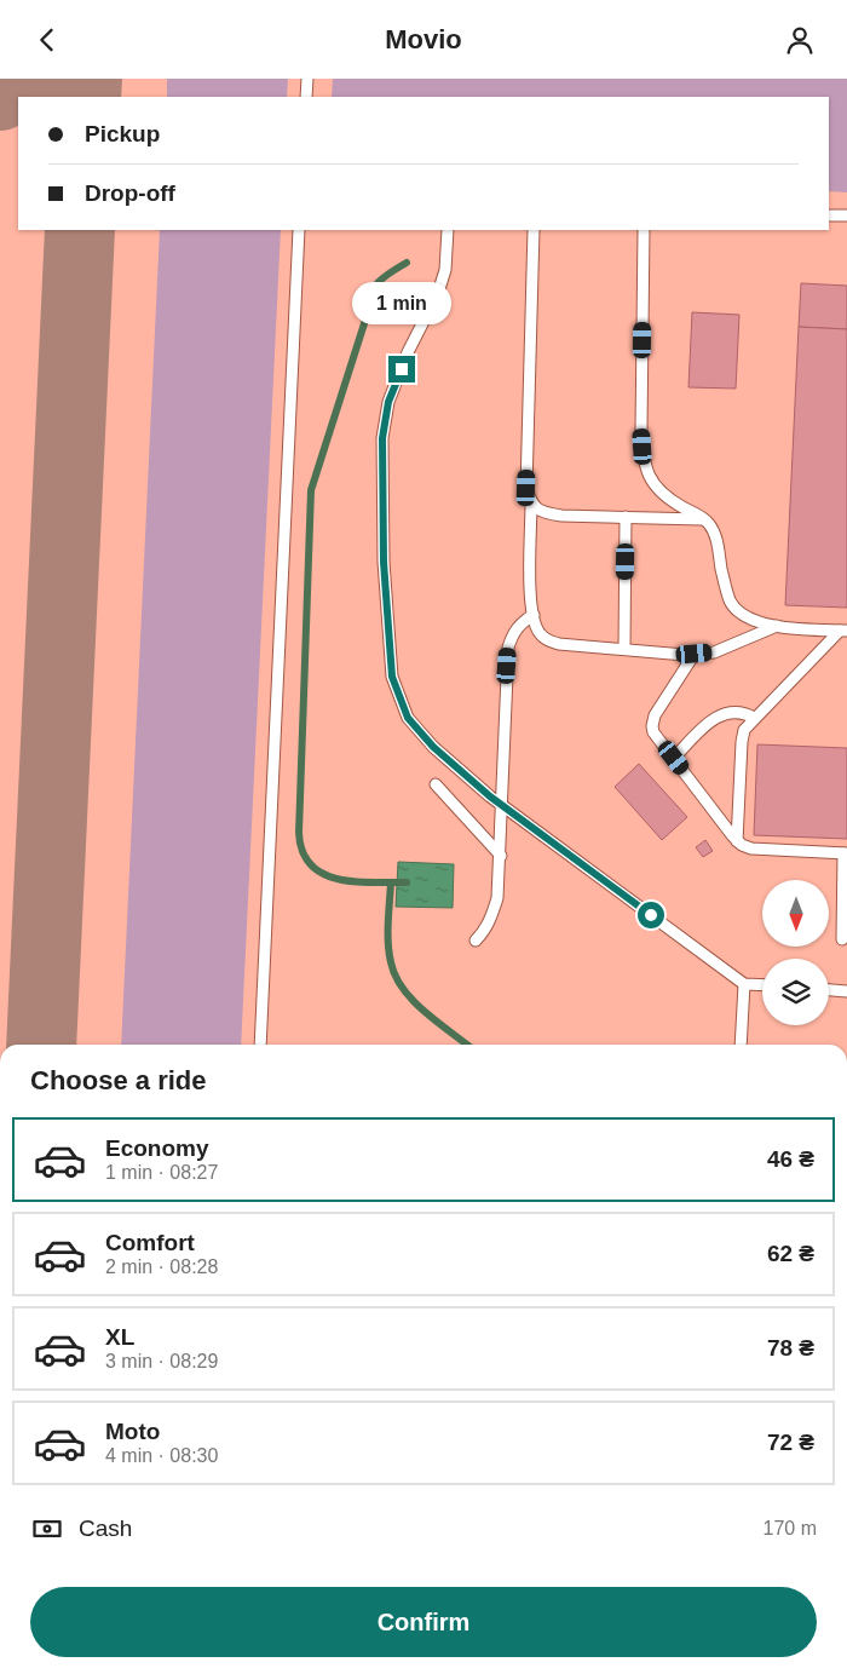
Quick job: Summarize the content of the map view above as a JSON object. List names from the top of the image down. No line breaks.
{"north":"bottom","page":{"header":"Movio","banner":["Pickup","Drop-off"],"bubble":"1 min","heading":"Choose a ride","list":[{"name":"Economy","note":"1 min · 08:27","value":"46 ₴"},{"name":"Comfort","note":"2 min · 08:28","value":"62 ₴"},{"name":"XL","note":"3 min · 08:29","value":"78 ₴"},{"name":"Moto","note":"4 min · 08:30","value":"72 ₴"}],"pay":["Cash","170 m"],"buttons":"Confirm"}}
